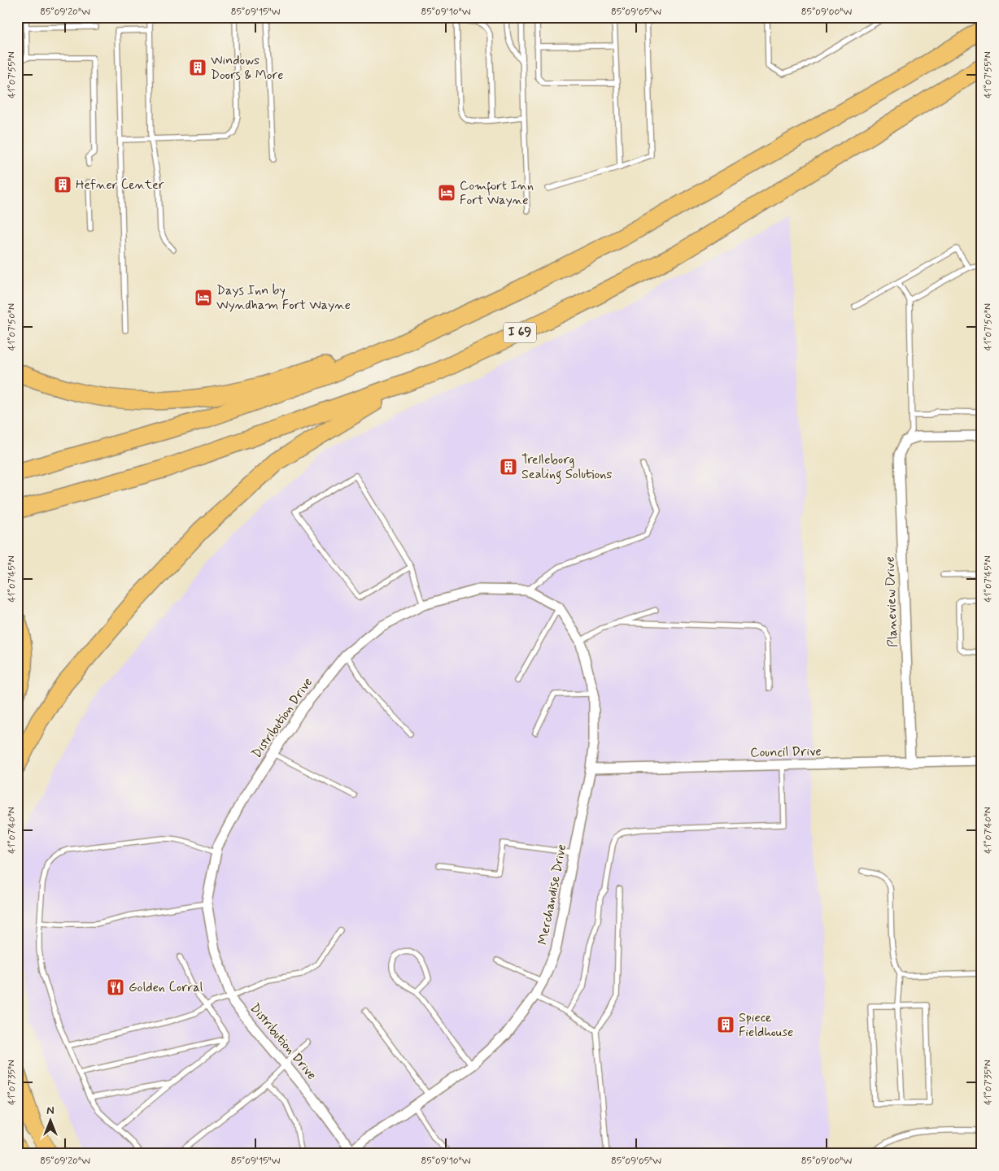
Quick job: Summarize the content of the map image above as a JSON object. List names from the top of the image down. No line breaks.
{"streets":{"highway":["I 69"],"street":["Planeview Drive","Distribution Drive","Council Drive","Merchandise Drive"]},"crossings":[["Planeview Drive","Council Drive"],["Distribution Drive","Council Drive"],["Distribution Drive","Merchandise Drive"],["Council Drive","Merchandise Drive"]],"places":{"building":["Windows Doors & More","Hefner Center","Trelleborg Sealing Solutions","Spiece Fieldhouse"],"hotel":["Comfort Inn Fort Wayne","Days Inn by Wyndham Fort Wayne"],"restaurant":["Golden Corral"]},"north":"top","coordinates":["85°09'20\"W","85°09'15\"W","85°09'10\"W","85°09'05\"W","85°09'00\"W","41°07'55\"N","41°07'50\"N","41°07'45\"N","41°07'40\"N","41°07'35\"N"]}
